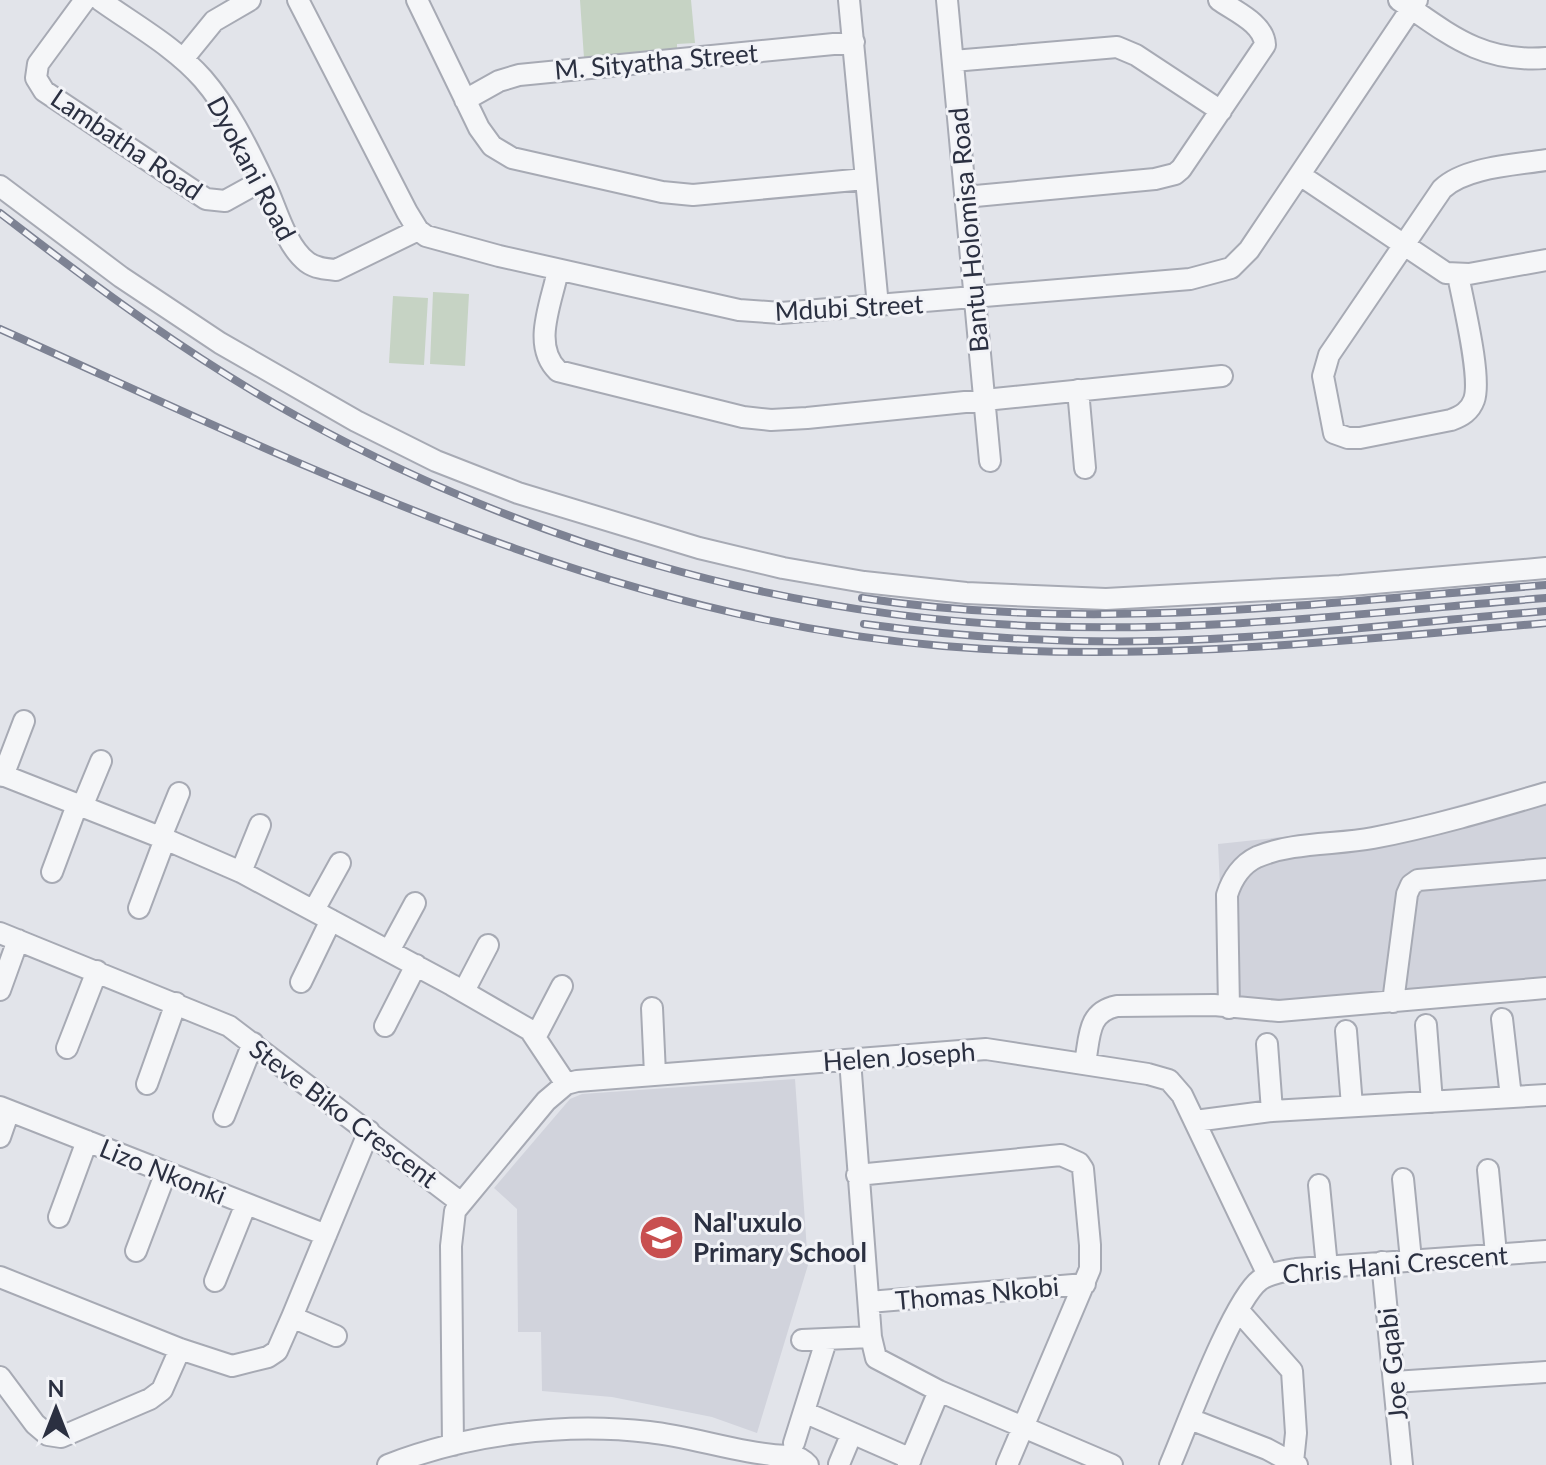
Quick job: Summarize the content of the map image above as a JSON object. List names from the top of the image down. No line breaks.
{"streets":{"street":["M. Sityatha Street","Lambatha Road","Dyokani Road","Bantu Holomisa Road","Mdubi Street","Helen Joseph","Steve Biko Crescent","Lizo Nkonki","Chris Hani Crescent","Thomas Nkobi","Joe Gqabi"]},"crossings":[["Lambatha Road","Dyokani Road"],["Dyokani Road","Mdubi Street"],["Bantu Holomisa Road","Mdubi Street"],["Helen Joseph","Chris Hani Crescent"],["Chris Hani Crescent","Joe Gqabi"]],"places":{"school or university":["Nal'uxulo Primary School"]},"north":"top"}
